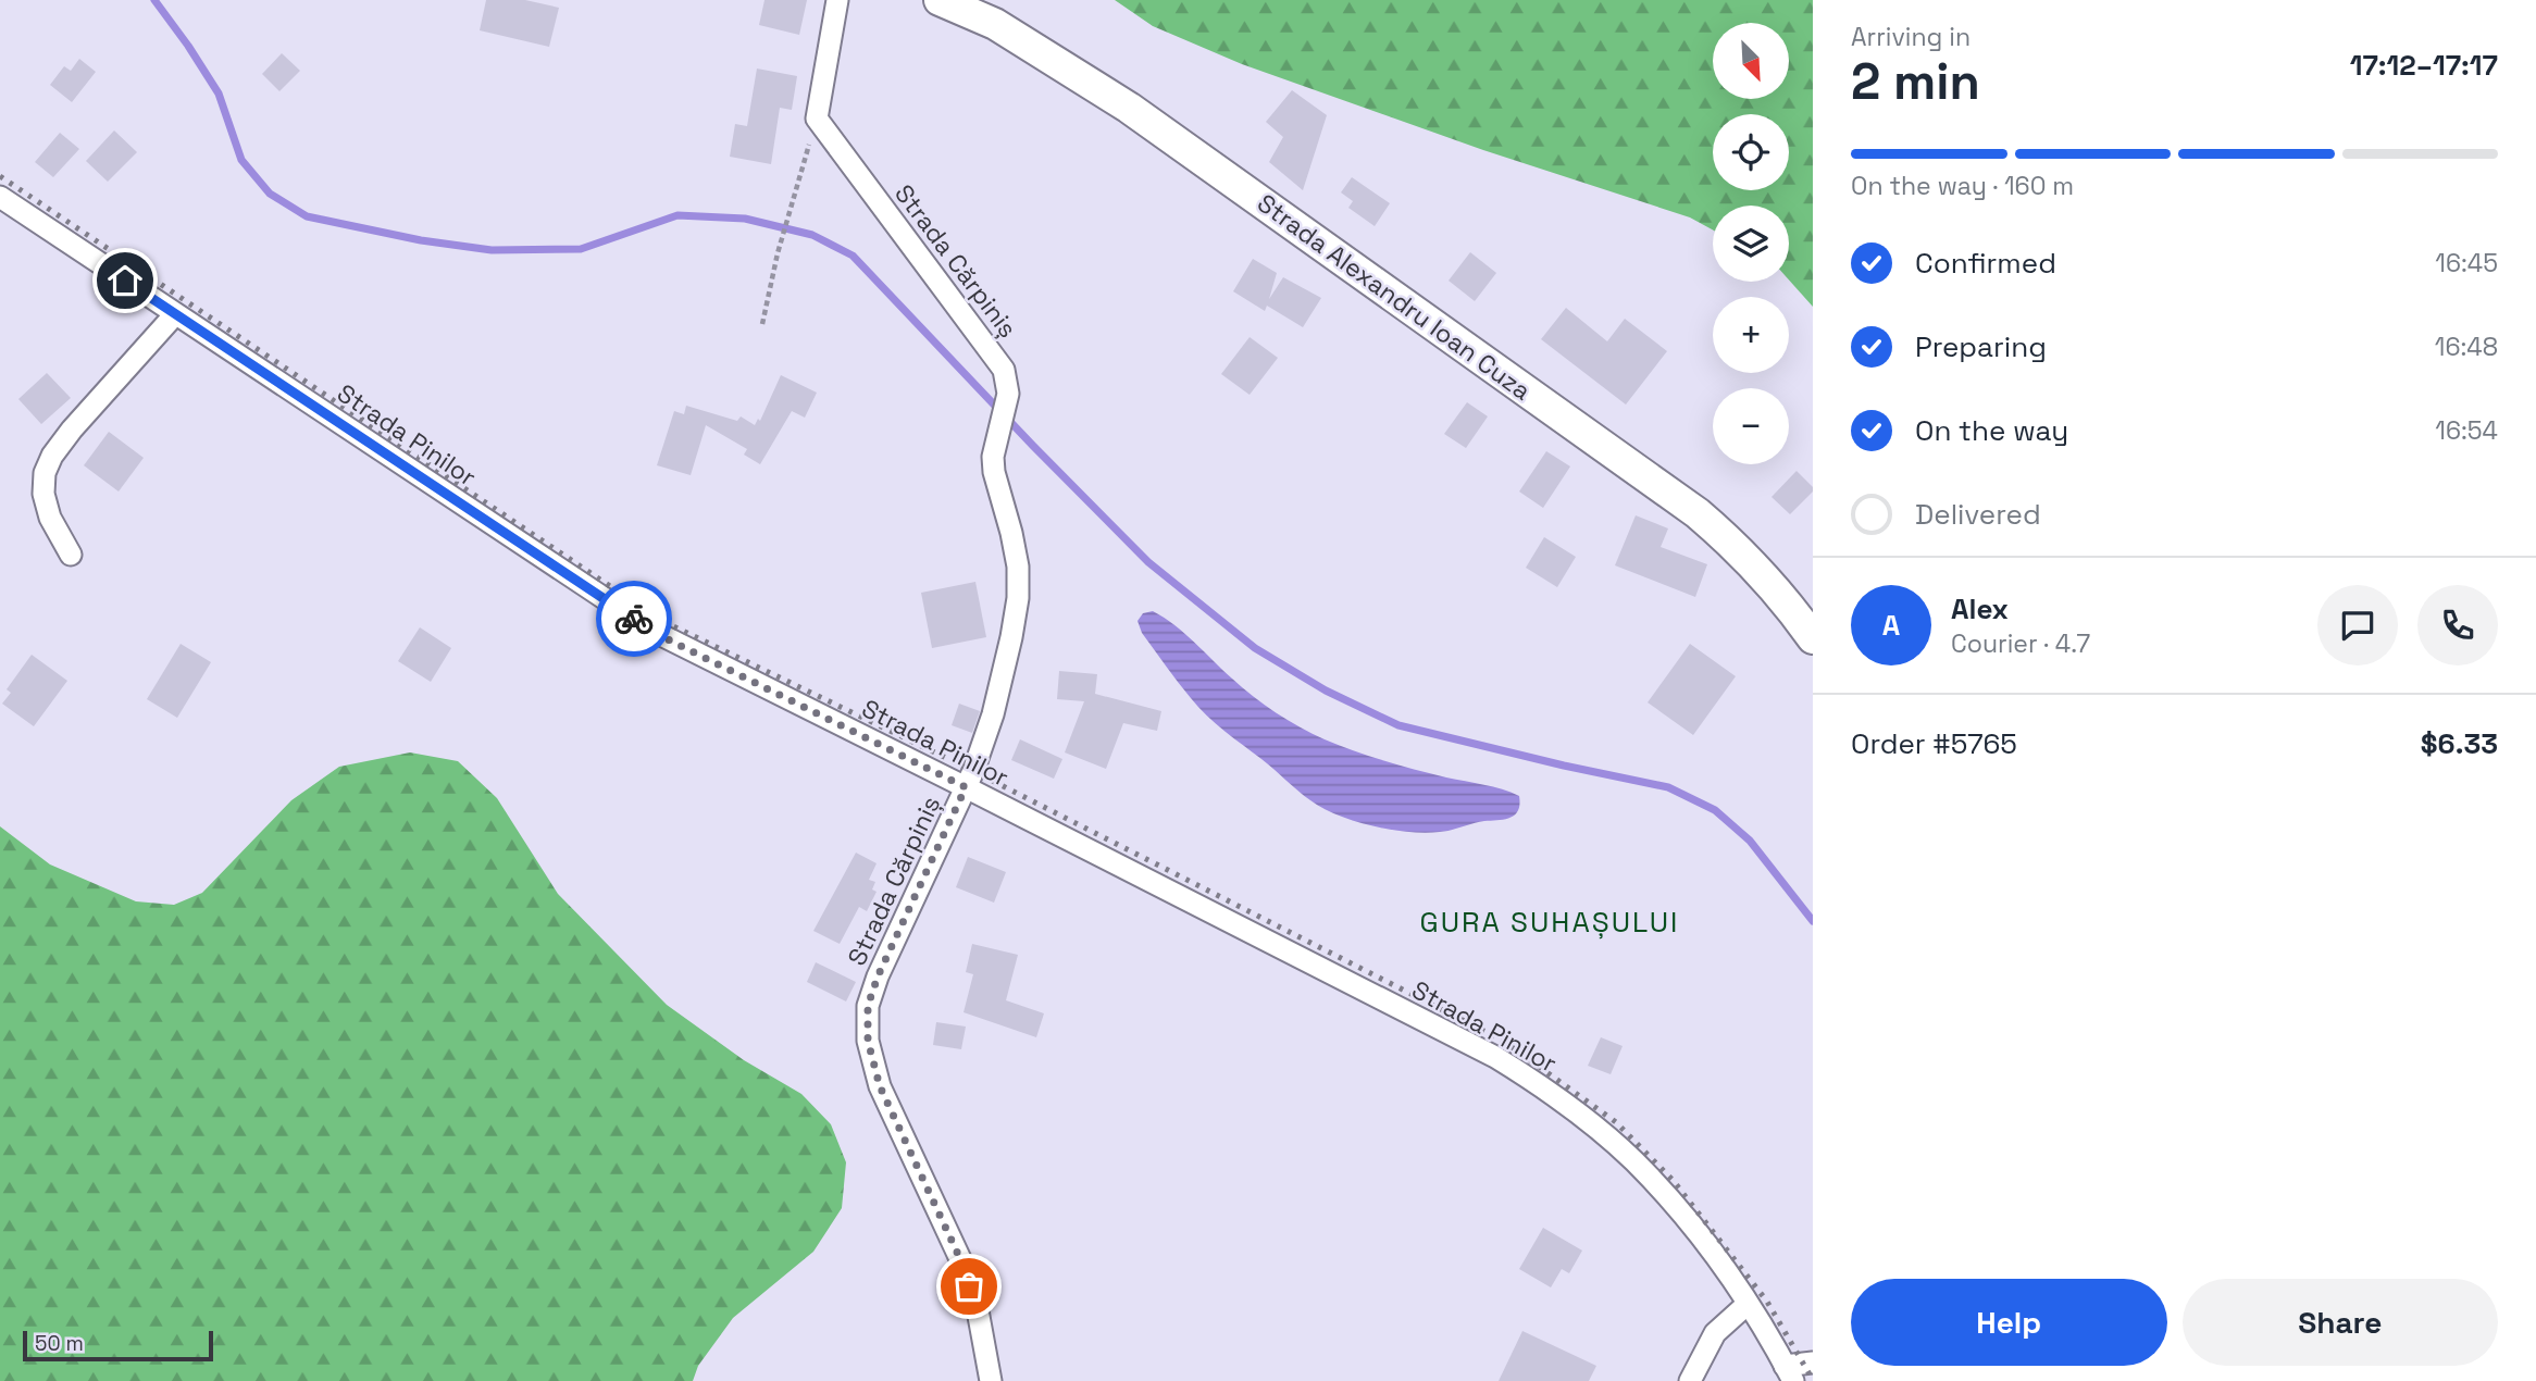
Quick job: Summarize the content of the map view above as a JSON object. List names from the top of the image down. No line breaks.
{"streets":{"main road":["Strada Alexandru Ioan Cuza"],"street":["Strada Cărpiniș","Strada Pinilor"]},"crossings":[["Strada Cărpiniș","Strada Pinilor"]],"districts":["GURA SUHAȘULUI"],"scale_bar":"50 m","north":"bottom right","page":{"heading":["2 min","Arriving in","17:12–17:17"],"panel":["Alex","Courier · 4.7","Order #5765","$6.33"],"map_buttons":["+","−"],"bar":"On the way · 160 m","list":[["Confirmed","16:45"],["Preparing","16:48"],["On the way","16:54"],"Delivered"],"round":"A","buttons":["Help","Share"],"scale":"50 m"}}
